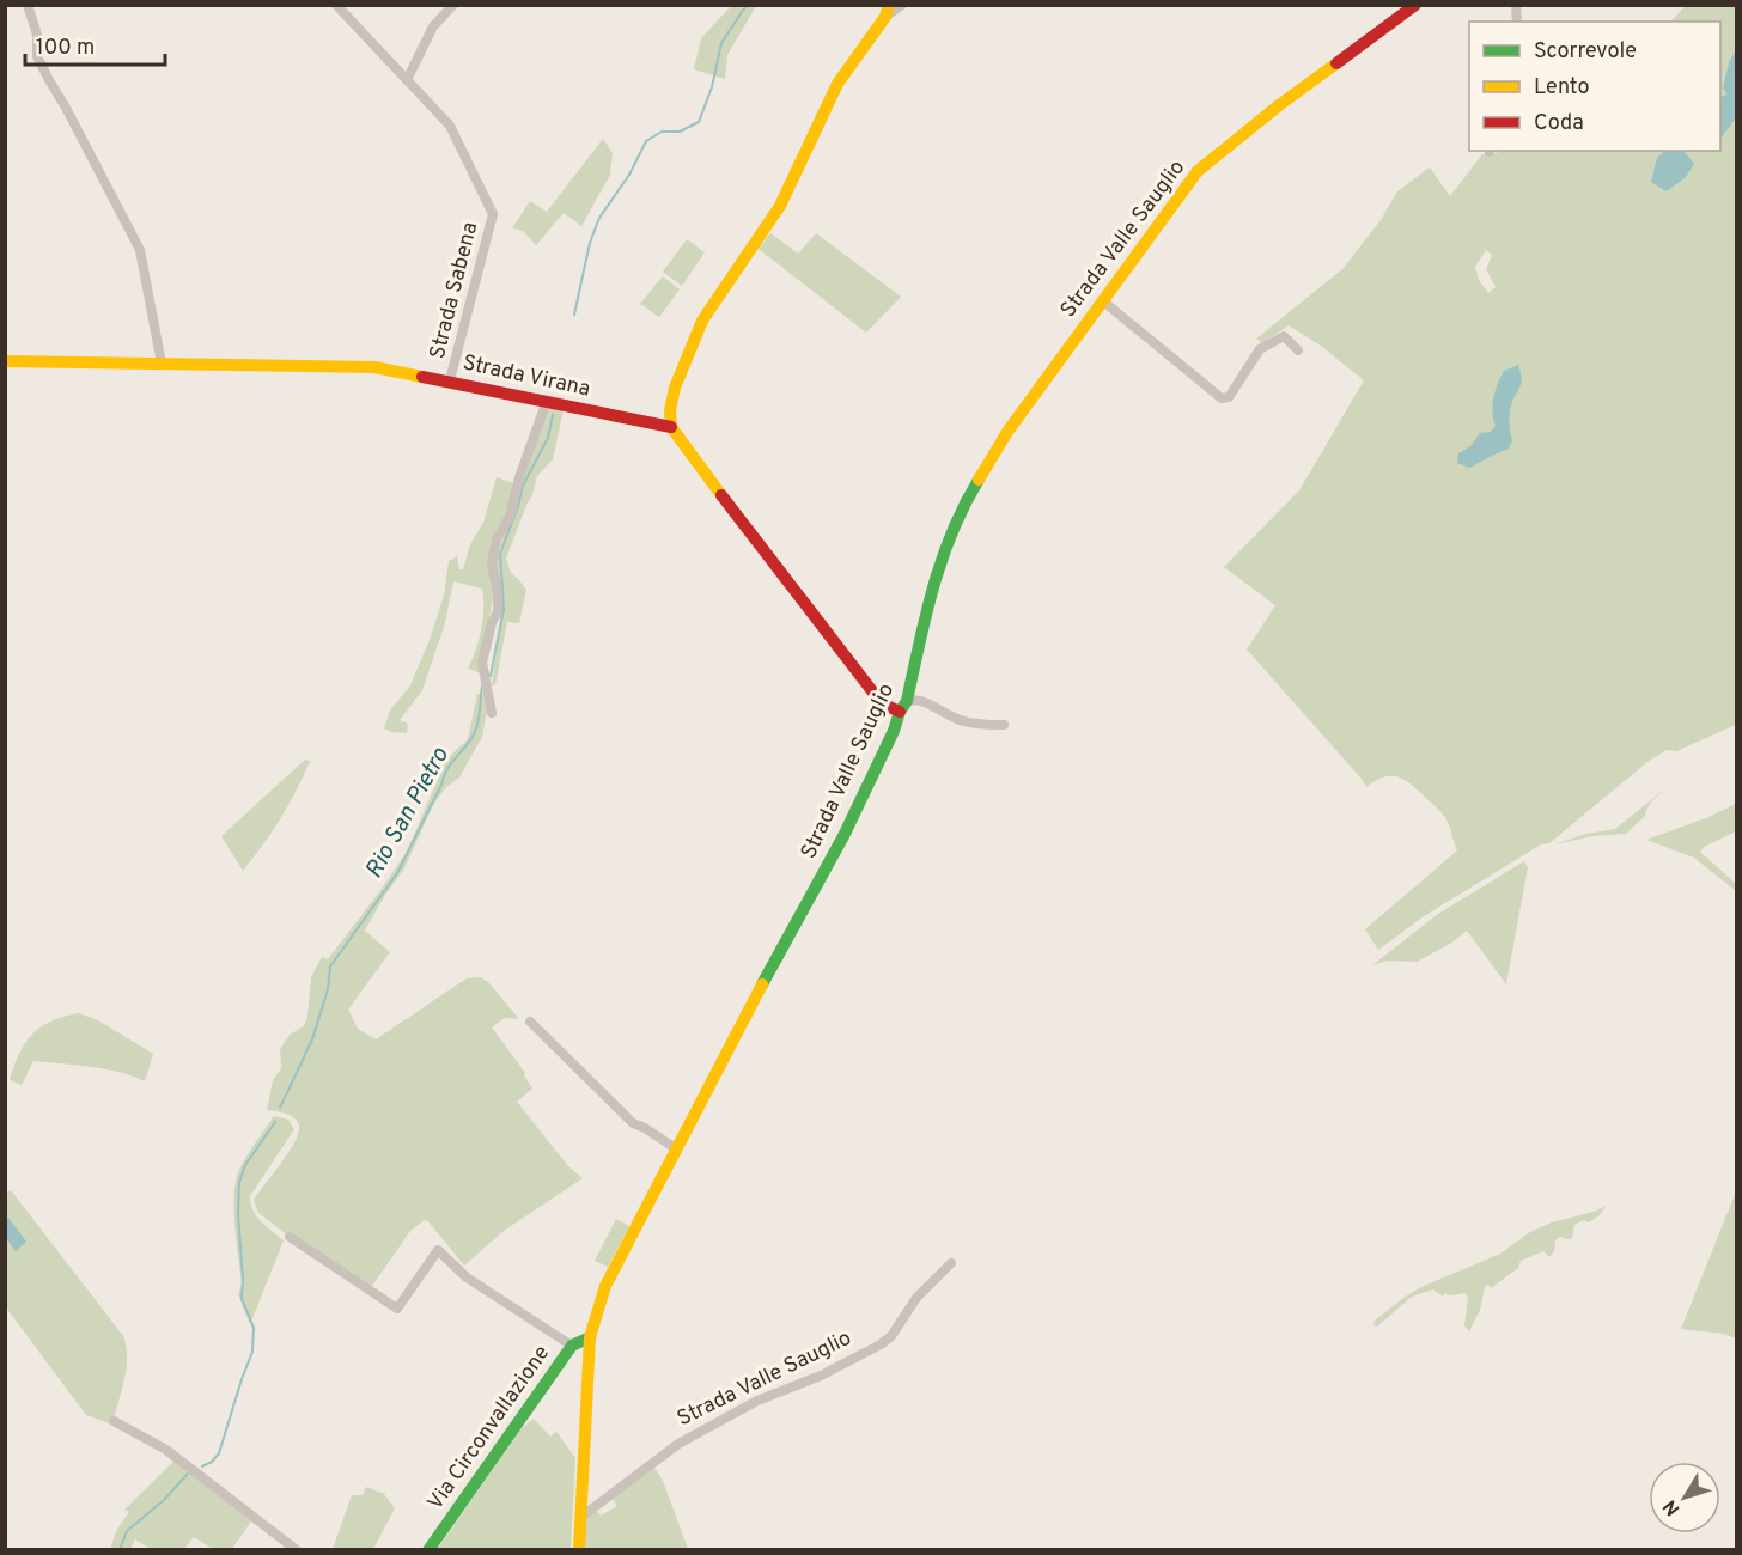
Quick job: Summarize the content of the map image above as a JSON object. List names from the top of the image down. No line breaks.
{"streets":{"street":["Strada Valle Sauglio","Strada Sabena","Strada Virana","Via Circonvallazione"]},"crossings":[["Strada Valle Sauglio","Via Circonvallazione"],["Strada Sabena","Strada Virana"]],"water":["Rio San Pietro"],"legend":["Scorrevole","Lento","Coda"],"scale_bar":"100 m","north":"bottom left"}
